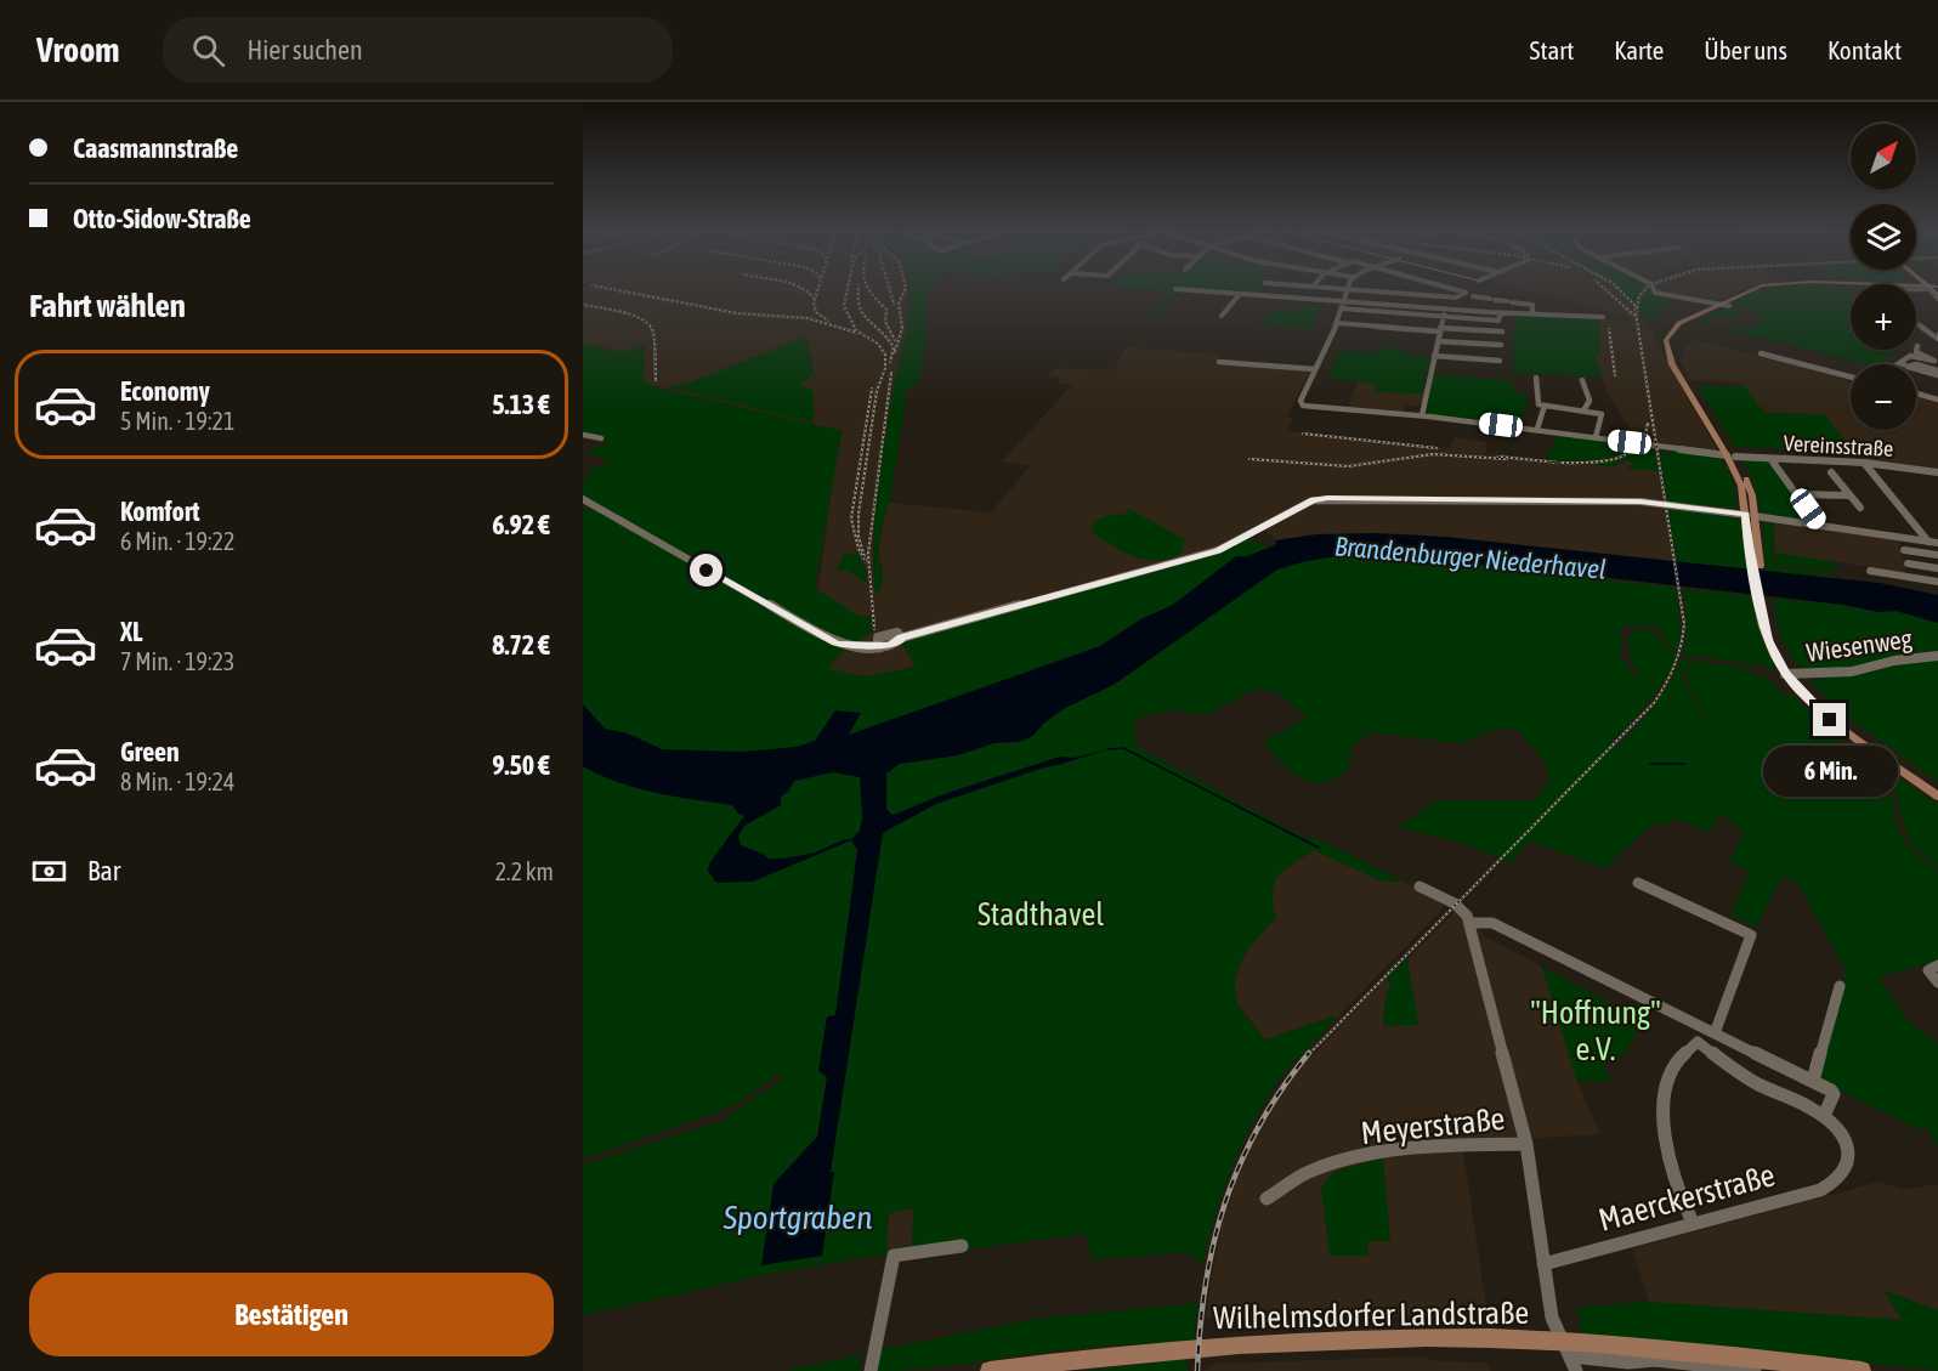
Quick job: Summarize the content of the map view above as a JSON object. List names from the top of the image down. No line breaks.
{"streets":{"main road":["Wilhelmsdorfer Landstraße"],"street":["Vereinsstraße","Wiesenweg","Meyerstraße","Maerckerstraße"]},"crossings":[["Meyerstraße","Maerckerstraße"],["Meyerstraße","Wilhelmsdorfer Landstraße"]],"water":["Brandenburger Niederhavel","Sportgraben"],"parks":["Stadthavel","\"Hoffnung\" e.V."],"north":"top right","page":{"header":"Vroom","search":"Hier suchen","nav":["Start","Karte","Über uns","Kontakt"],"banner":["Caasmannstraße","Otto-Sidow-Straße"],"map_buttons":["+","−"],"heading":"Fahrt wählen","list":[{"name":"Economy","note":"5 Min. · 19:21","value":"5.13 €"},{"name":"Komfort","note":"6 Min. · 19:22","value":"6.92 €"},{"name":"XL","note":"7 Min. · 19:23","value":"8.72 €"},{"name":"Green","note":"8 Min. · 19:24","value":"9.50 €"}],"bubble":"6 Min.","pay":["Bar","2.2 km"],"buttons":"Bestätigen"}}
